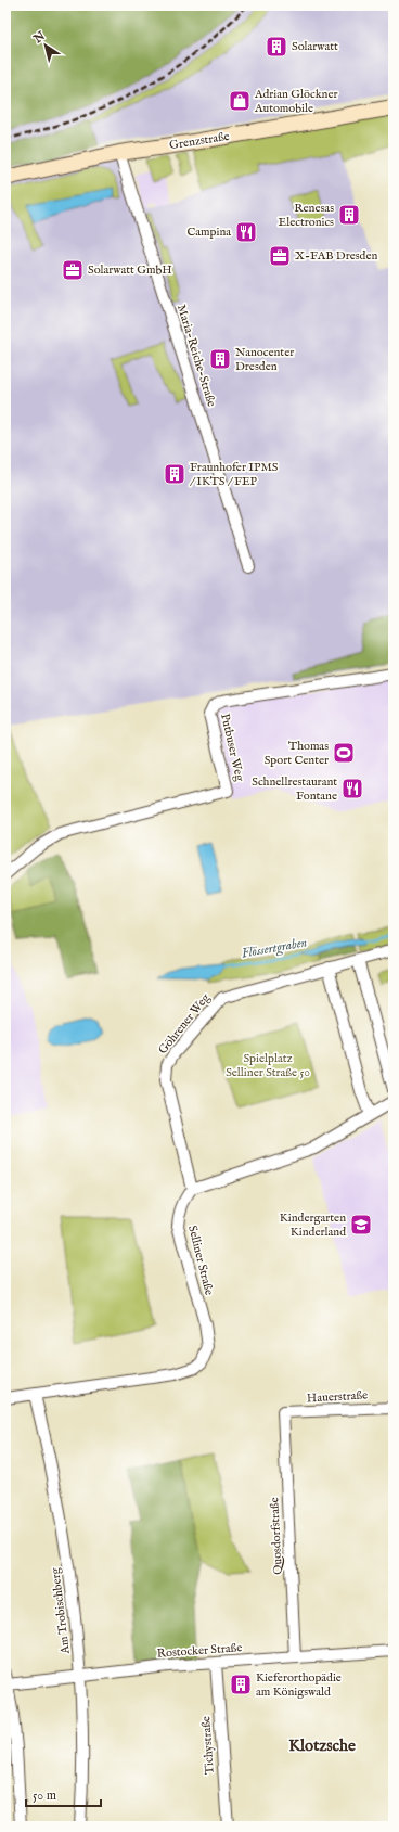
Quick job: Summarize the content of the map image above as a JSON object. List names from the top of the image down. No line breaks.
{"streets":{"main road":["Grenzstraße"],"street":["Maria-Reiche-Straße","Putbuser Weg","Göhrener Weg","Selliner Straße","Hauerstraße","Quosdorfstraße","Am Trobischberg","Rostocker Straße","Tichystraße"]},"crossings":[["Grenzstraße","Maria-Reiche-Straße"],["Göhrener Weg","Selliner Straße"],["Selliner Straße","Am Trobischberg"],["Hauerstraße","Quosdorfstraße"],["Quosdorfstraße","Rostocker Straße"],["Am Trobischberg","Rostocker Straße"],["Rostocker Straße","Tichystraße"]],"districts":["Klotzsche"],"water":["Flössertgraben"],"parks":["Spielplatz Selliner Straße 50"],"places":{"building":["Solarwatt","Renesas Electronics","Nanocenter Dresden","Fraunhofer IPMS / IKTS / FEP","Kieferorthopädie am Königswald"],"shop":["Adrian Glöckner Automobile"],"restaurant":["Campina","Schnellrestaurant Fontane"],"office":["X-FAB Dresden","Solarwatt GmbH"],"sports":["Thomas Sport Center"],"school or university":["Kindergarten Kinderland"]},"scale_bar":"50 m","north":"top left"}
